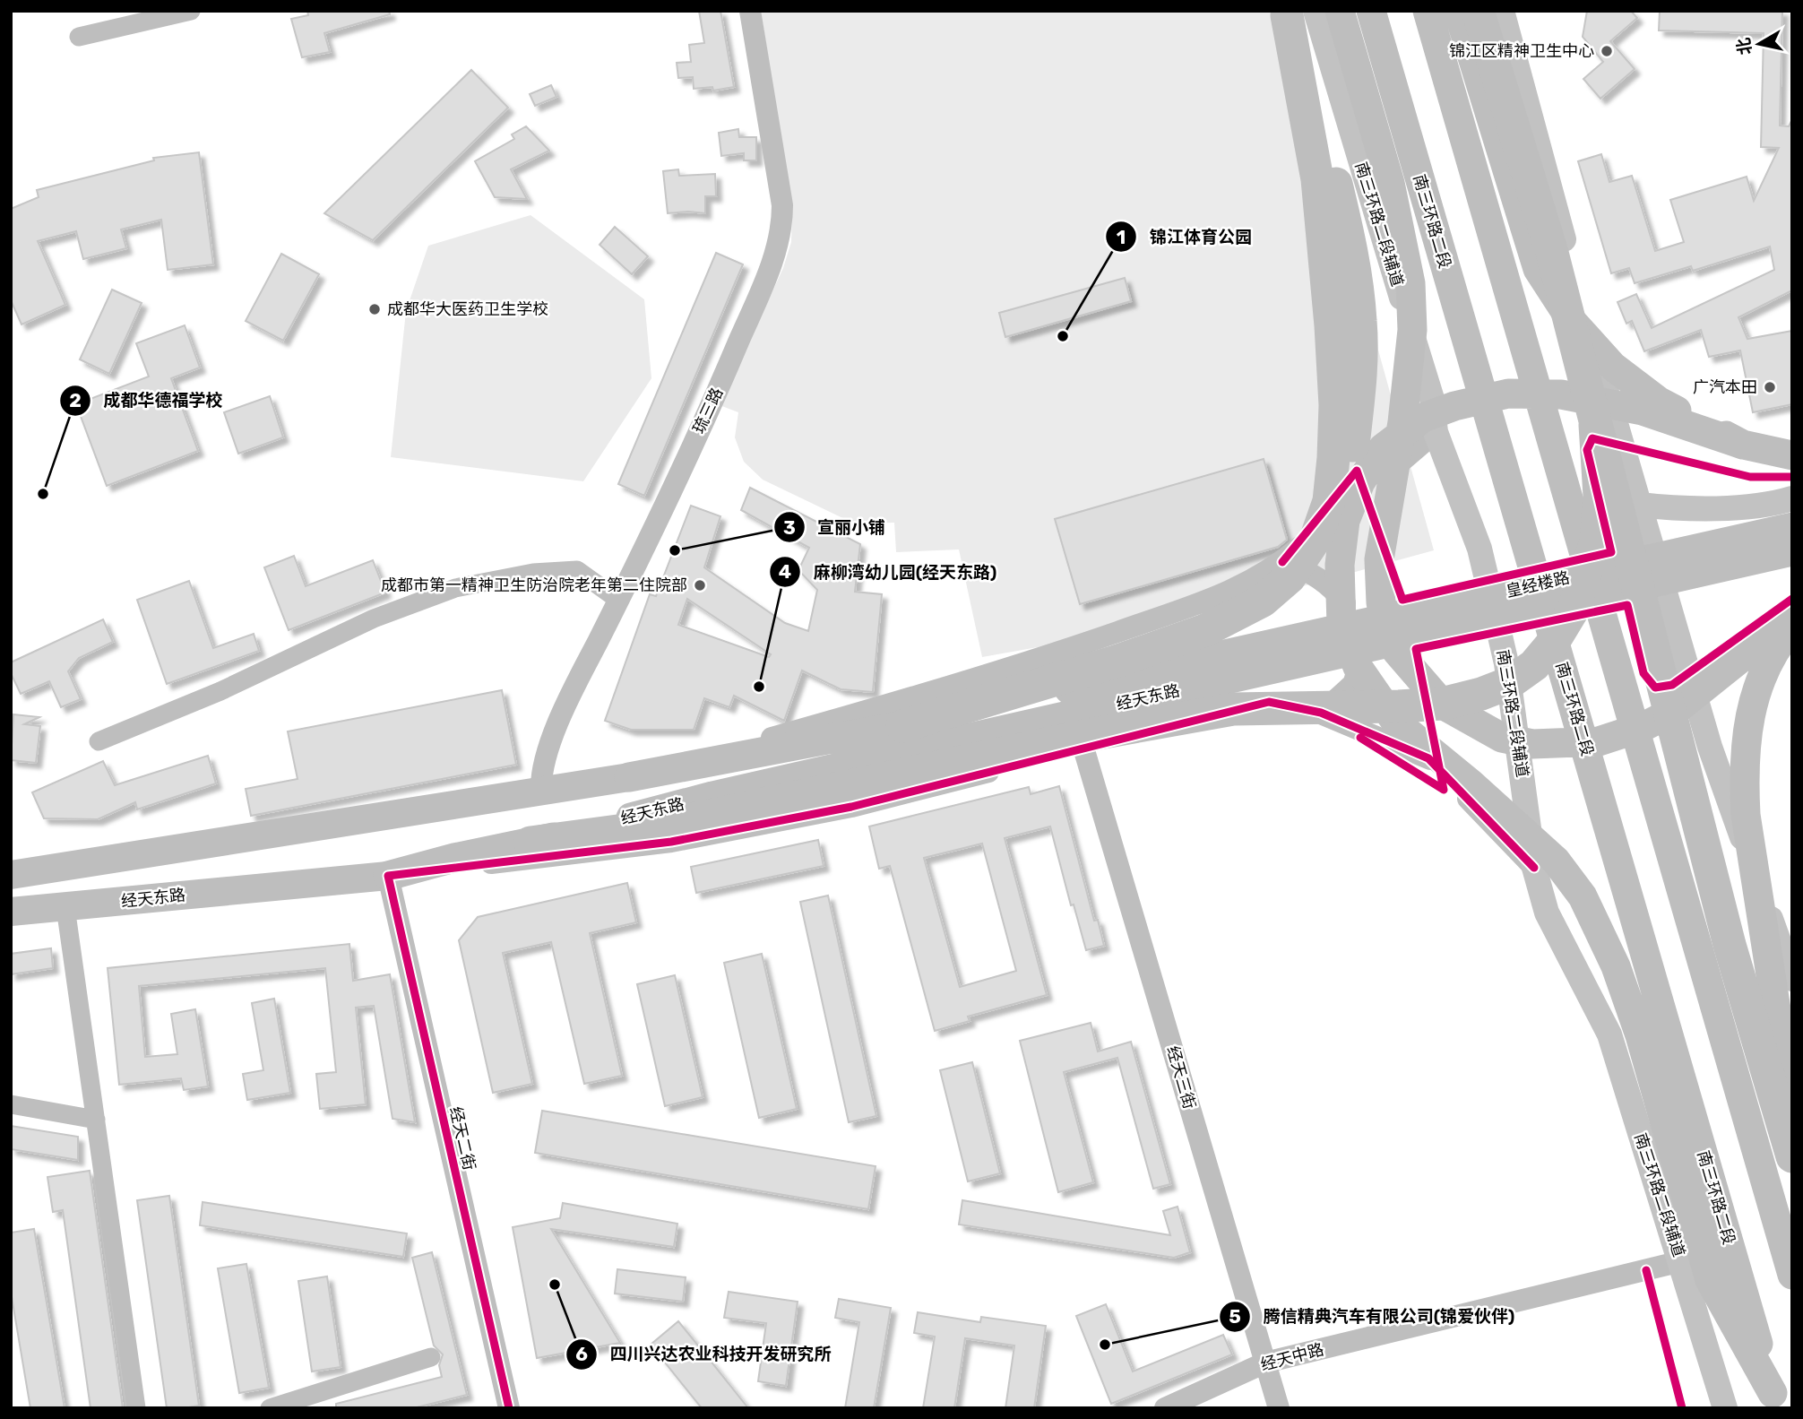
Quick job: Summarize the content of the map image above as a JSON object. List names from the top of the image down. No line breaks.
{"streets":{"highway":["南三环路二段","皇经楼路","经天东路"],"main road":["南三环路二段辅道"],"street":["琉三路","经天三街","经天二街","经天中路"]},"crossings":[["南三环路二段辅道","经天中路"],["琉三路","经天东路"],["皇经楼路","经天东路"],["经天东路","经天二街"],["经天三街","经天中路"]],"places":["锦江区精神卫生中心","成都华大医药卫生学校","锦江体育公园","广汽本田","成都华德福学校","宣丽小铺","成都市第一精神卫生防治院老年第二住院部","麻柳湾幼儿园(经天东路)","四川兴达农业科技开发研究所","腾信精典汽车有限公司(锦爱伙伴)"],"north":"left"}
